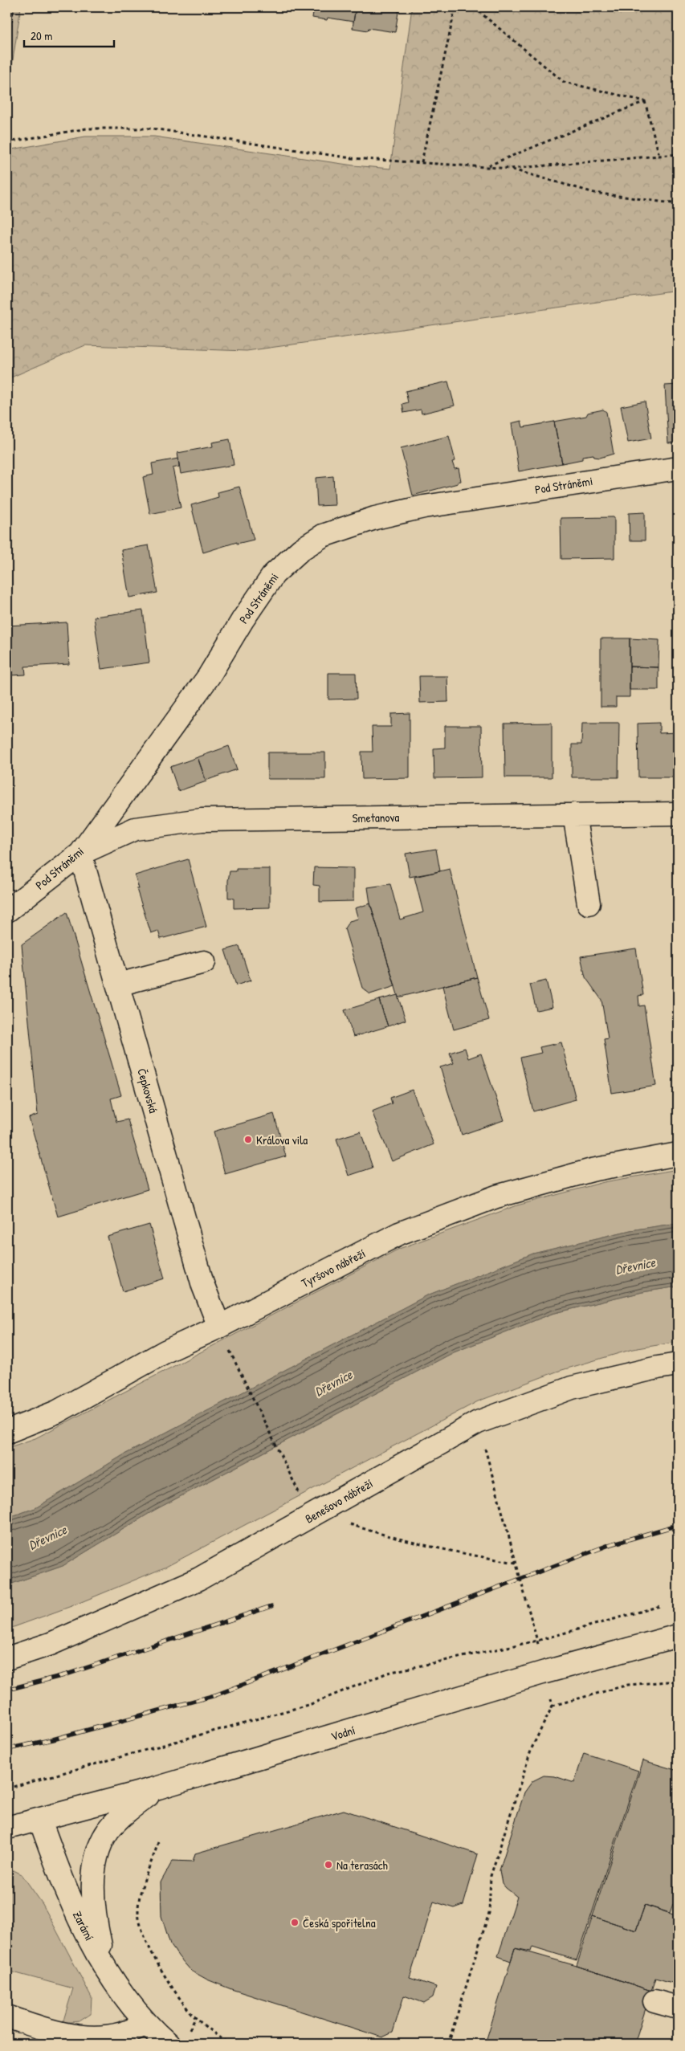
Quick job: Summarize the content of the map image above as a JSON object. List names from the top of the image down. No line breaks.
{"streets":{"street":["Pod Stráněmi","Smetanova","Čepkovská","Tyršovo nábřeží","Benešovo nábřeží","Vodní","Zarámí"]},"crossings":[["Pod Stráněmi","Smetanova"],["Pod Stráněmi","Čepkovská"],["Smetanova","Čepkovská"],["Čepkovská","Tyršovo nábřeží"],["Vodní","Zarámí"]],"water":["Dřevnice"],"places":["Králova vila","Na terasách","Česká spořitelna"],"scale_bar":"20 m"}
